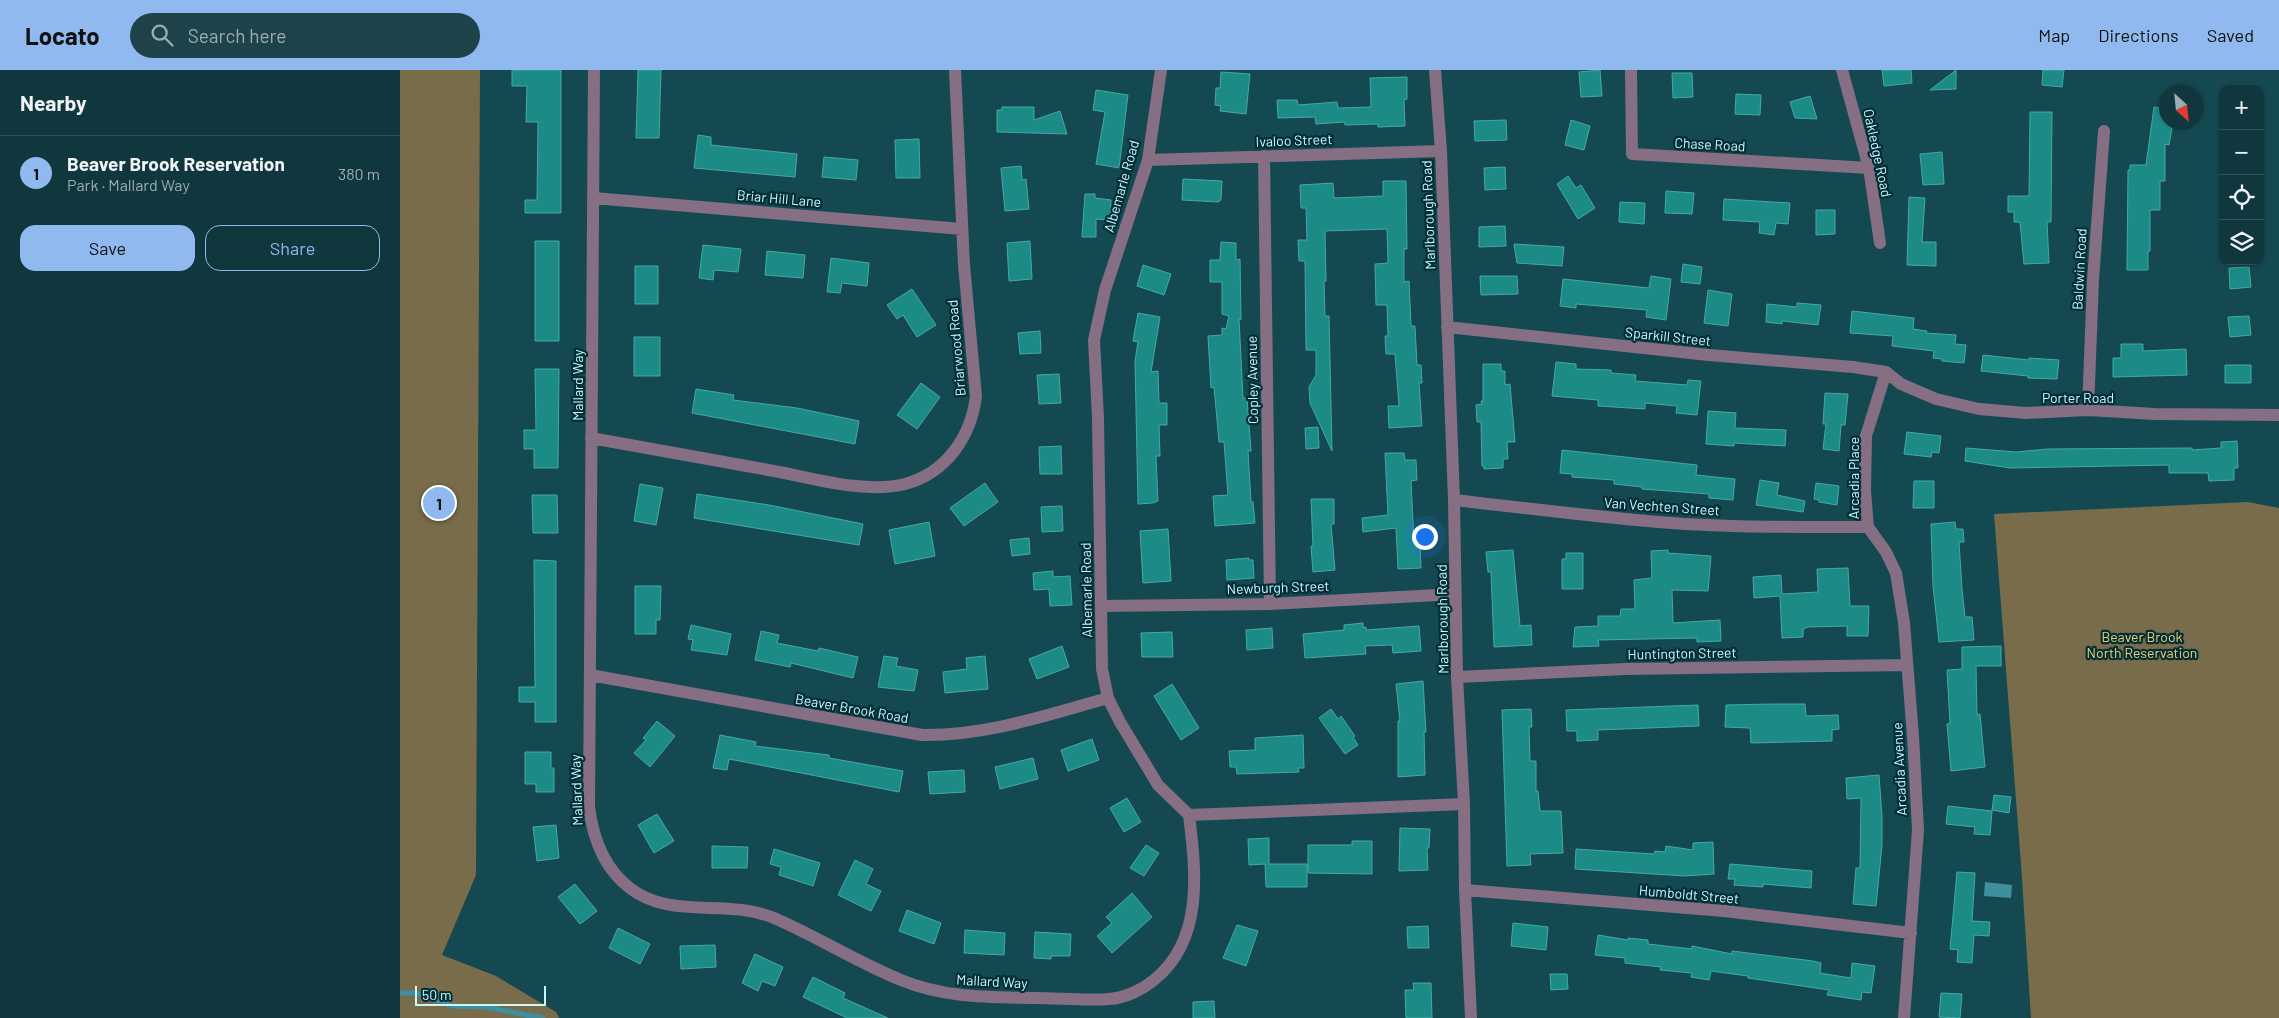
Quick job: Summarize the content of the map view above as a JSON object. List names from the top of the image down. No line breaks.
{"streets":{"street":["Ivaloo Street","Chase Road","Oakledge Road","Albemarle Road","Briar Hill Lane","Marlborough Road","Baldwin Road","Sparkill Street","Briarwood Road","Copley Avenue","Mallard Way","Porter Road","Arcadia Place","Van Vechten Street","Newburgh Street","Huntington Street","Beaver Brook Road","Arcadia Avenue","Humboldt Street"]},"crossings":[["Ivaloo Street","Albemarle Road"],["Ivaloo Street","Marlborough Road"],["Ivaloo Street","Copley Avenue"],["Chase Road","Oakledge Road"],["Albemarle Road","Mallard Way"],["Albemarle Road","Newburgh Street"],["Albemarle Road","Beaver Brook Road"],["Briar Hill Lane","Briarwood Road"],["Briar Hill Lane","Mallard Way"],["Marlborough Road","Sparkill Street"],["Marlborough Road","Van Vechten Street"],["Marlborough Road","Newburgh Street"],["Marlborough Road","Huntington Street"],["Marlborough Road","Humboldt Street"],["Baldwin Road","Porter Road"],["Sparkill Street","Porter Road"],["Sparkill Street","Arcadia Place"],["Briarwood Road","Mallard Way"],["Copley Avenue","Newburgh Street"],["Mallard Way","Beaver Brook Road"],["Porter Road","Arcadia Place"],["Arcadia Place","Van Vechten Street"],["Arcadia Place","Arcadia Avenue"],["Van Vechten Street","Arcadia Avenue"],["Huntington Street","Arcadia Avenue"],["Arcadia Avenue","Humboldt Street"]],"parks":["Beaver Brook North Reservation"],"scale_bar":"50 m","north":"bottom right","page":{"header":"Locato","search":"Search here","nav":["Map","Directions","Saved"],"heading":"Nearby","map_buttons":["+","−"],"list":[{"mark":"1","name":"Beaver Brook Reservation","note":"Park · Mallard Way","value":"380 m"}],"buttons":["Save","Share"],"pins":"1","scale":"50 m"}}
